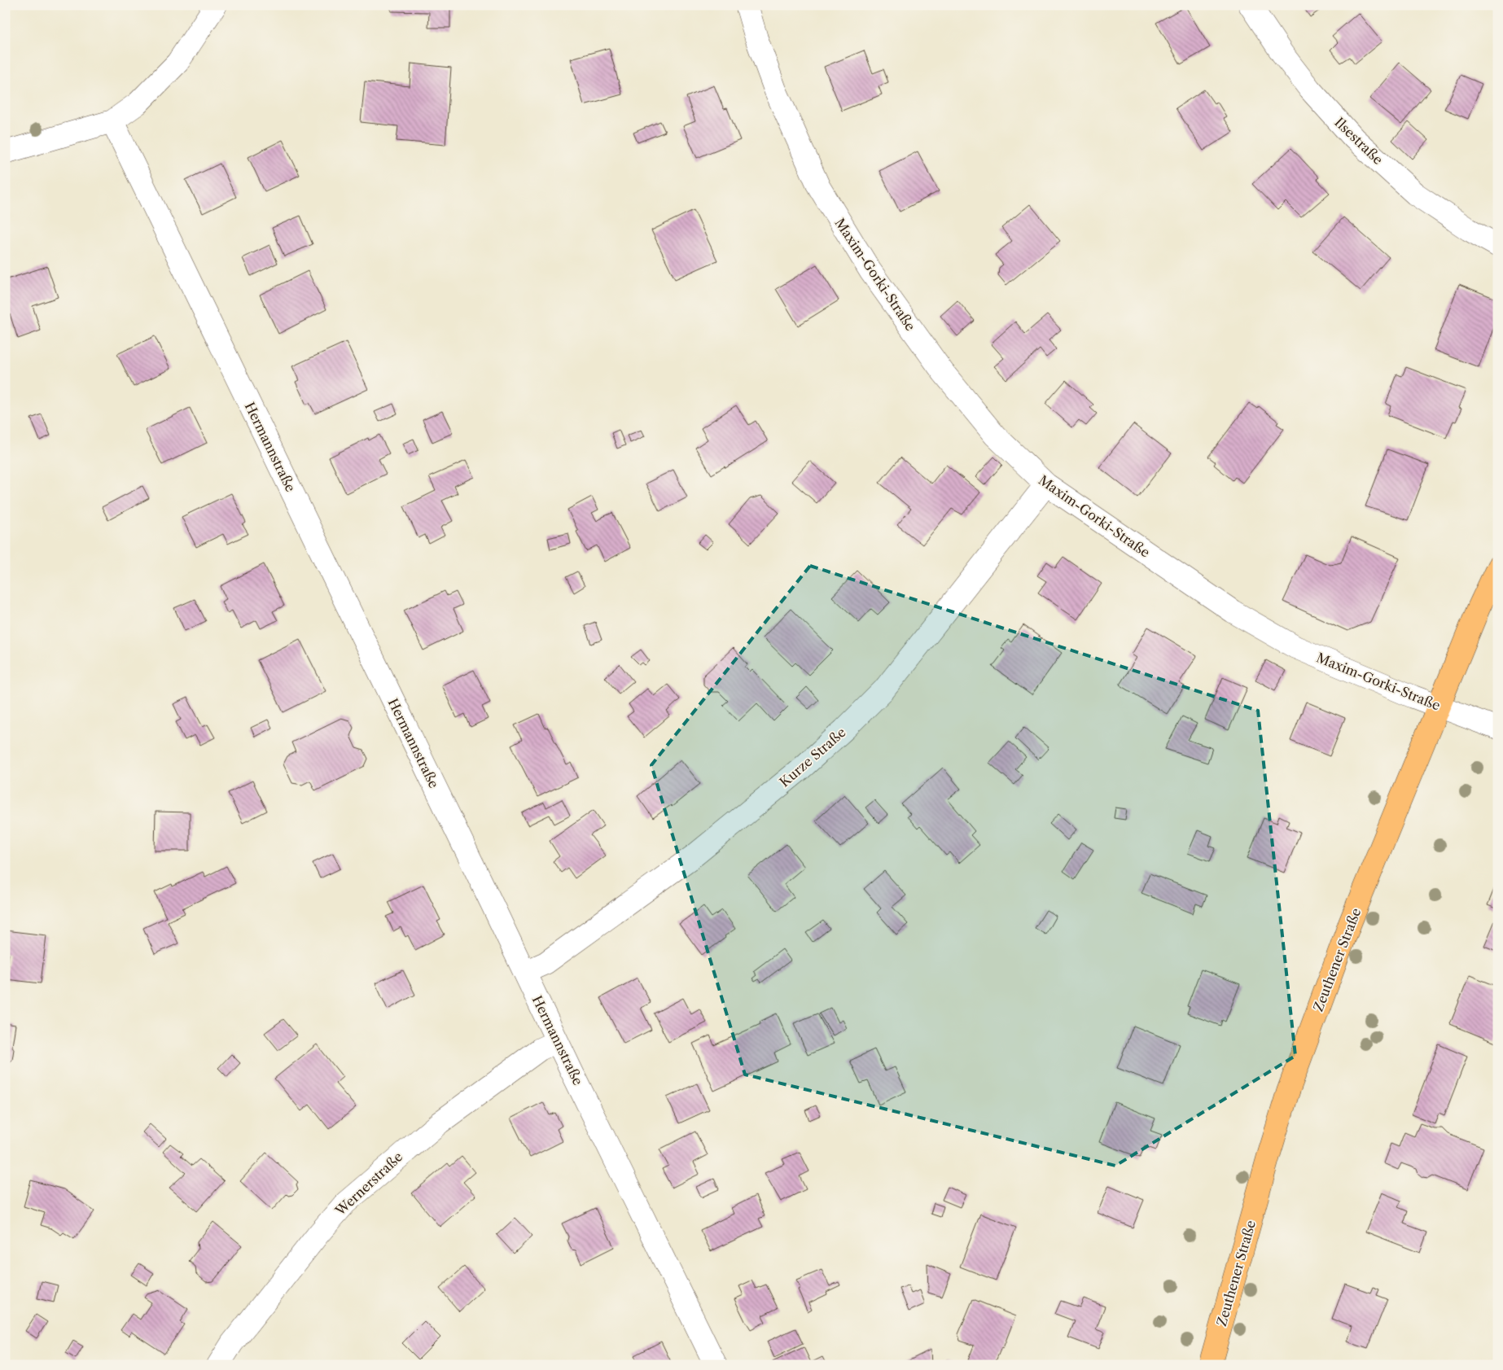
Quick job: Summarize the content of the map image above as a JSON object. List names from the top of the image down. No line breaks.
{"streets":{"main road":["Zeuthener Straße"],"street":["Ilsestraße","Maxim-Gorki-Straße","Hermannstraße","Kurze Straße","Wernerstraße"]},"crossings":[["Maxim-Gorki-Straße","Kurze Straße"],["Maxim-Gorki-Straße","Zeuthener Straße"],["Hermannstraße","Kurze Straße"],["Hermannstraße","Wernerstraße"]]}
